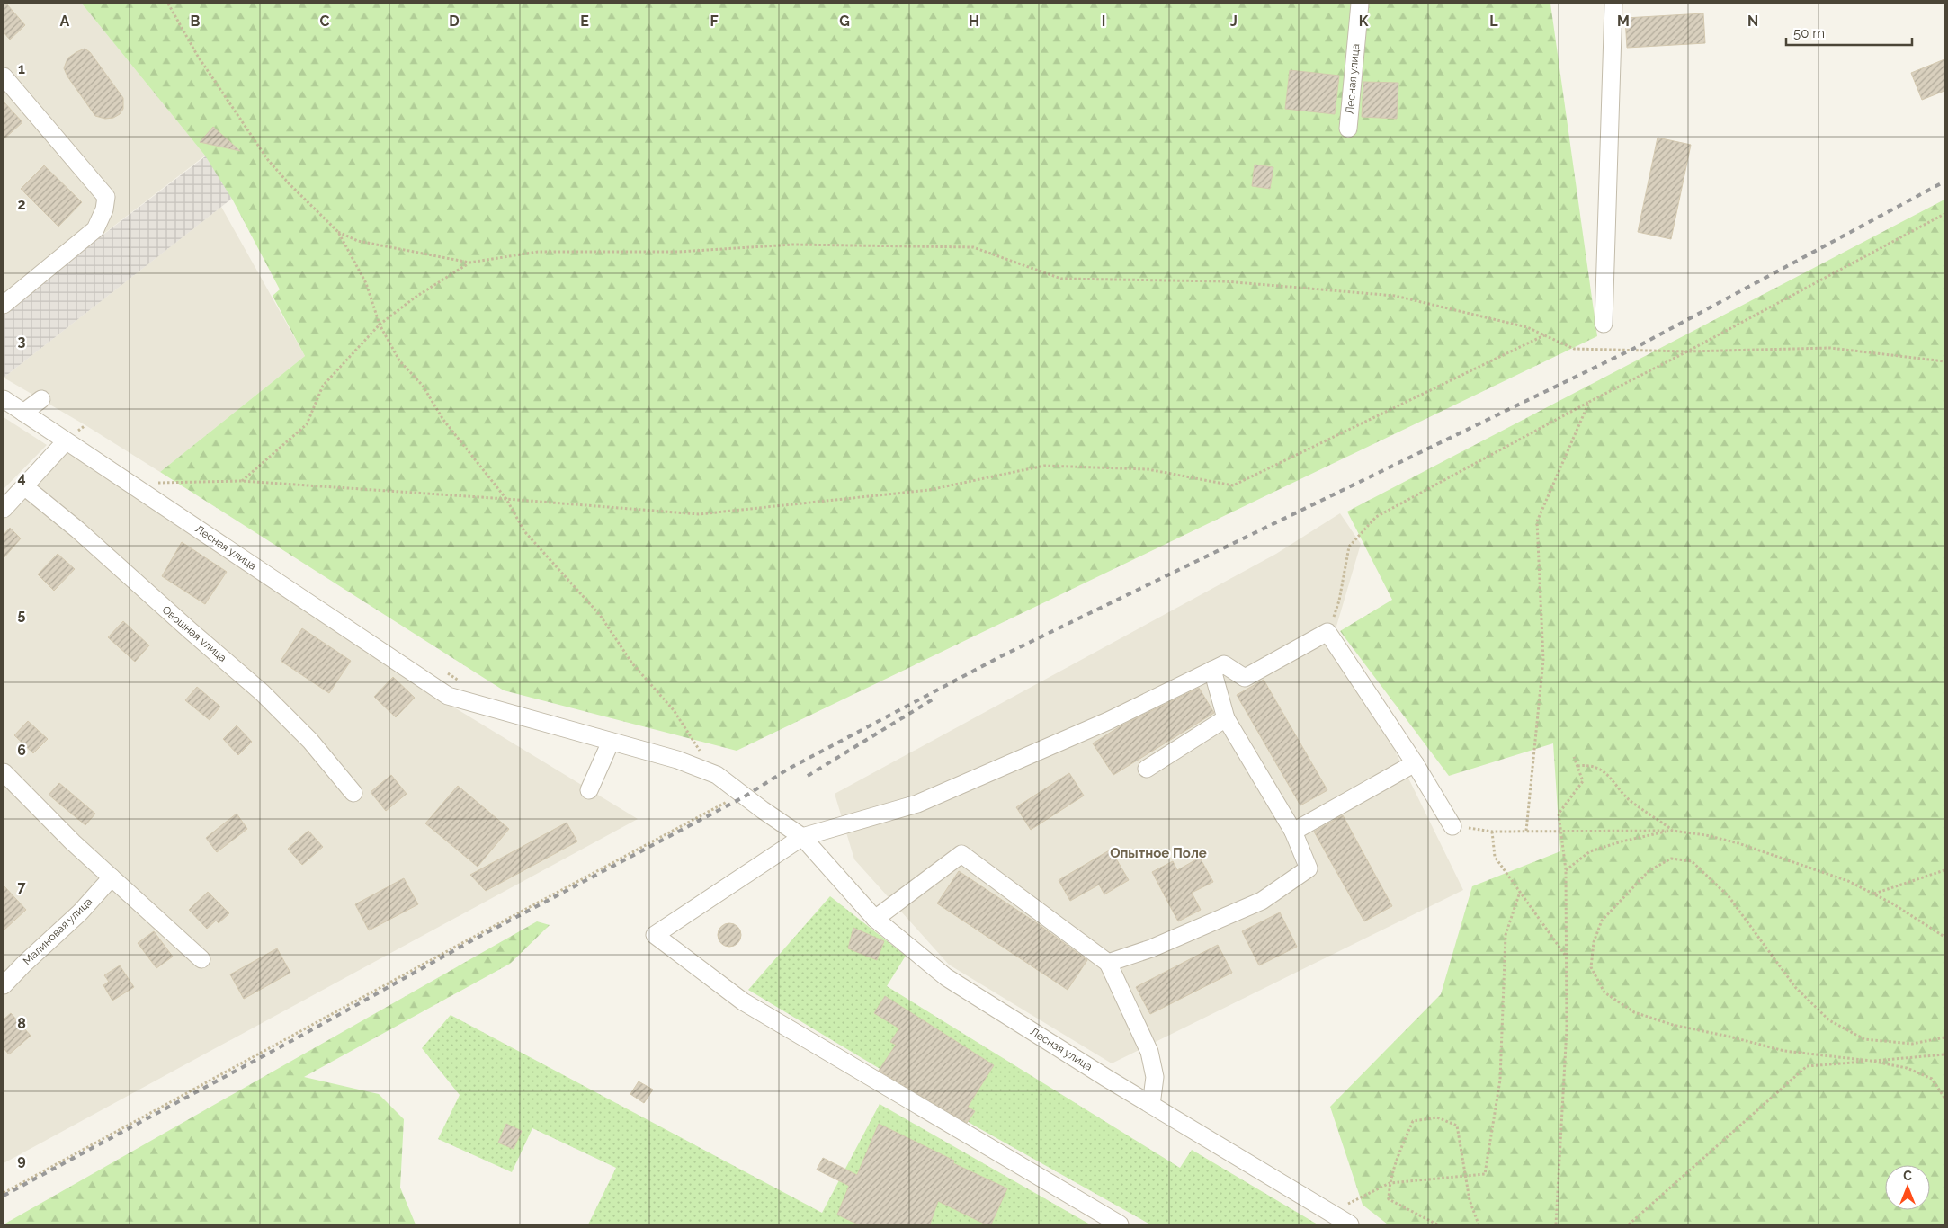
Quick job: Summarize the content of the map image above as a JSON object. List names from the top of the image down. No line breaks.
{"streets":{"street":["Лесная улица","Овощная улица","Малиновая улица"]},"districts":["Опытное Поле"],"scale_bar":"50 m","north":"top","grid":{"columns":["A","B","C","D","E","F","G","H","I","J","K","L","M","N"],"rows":["1","2","3","4","5","6","7","8","9"]}}
